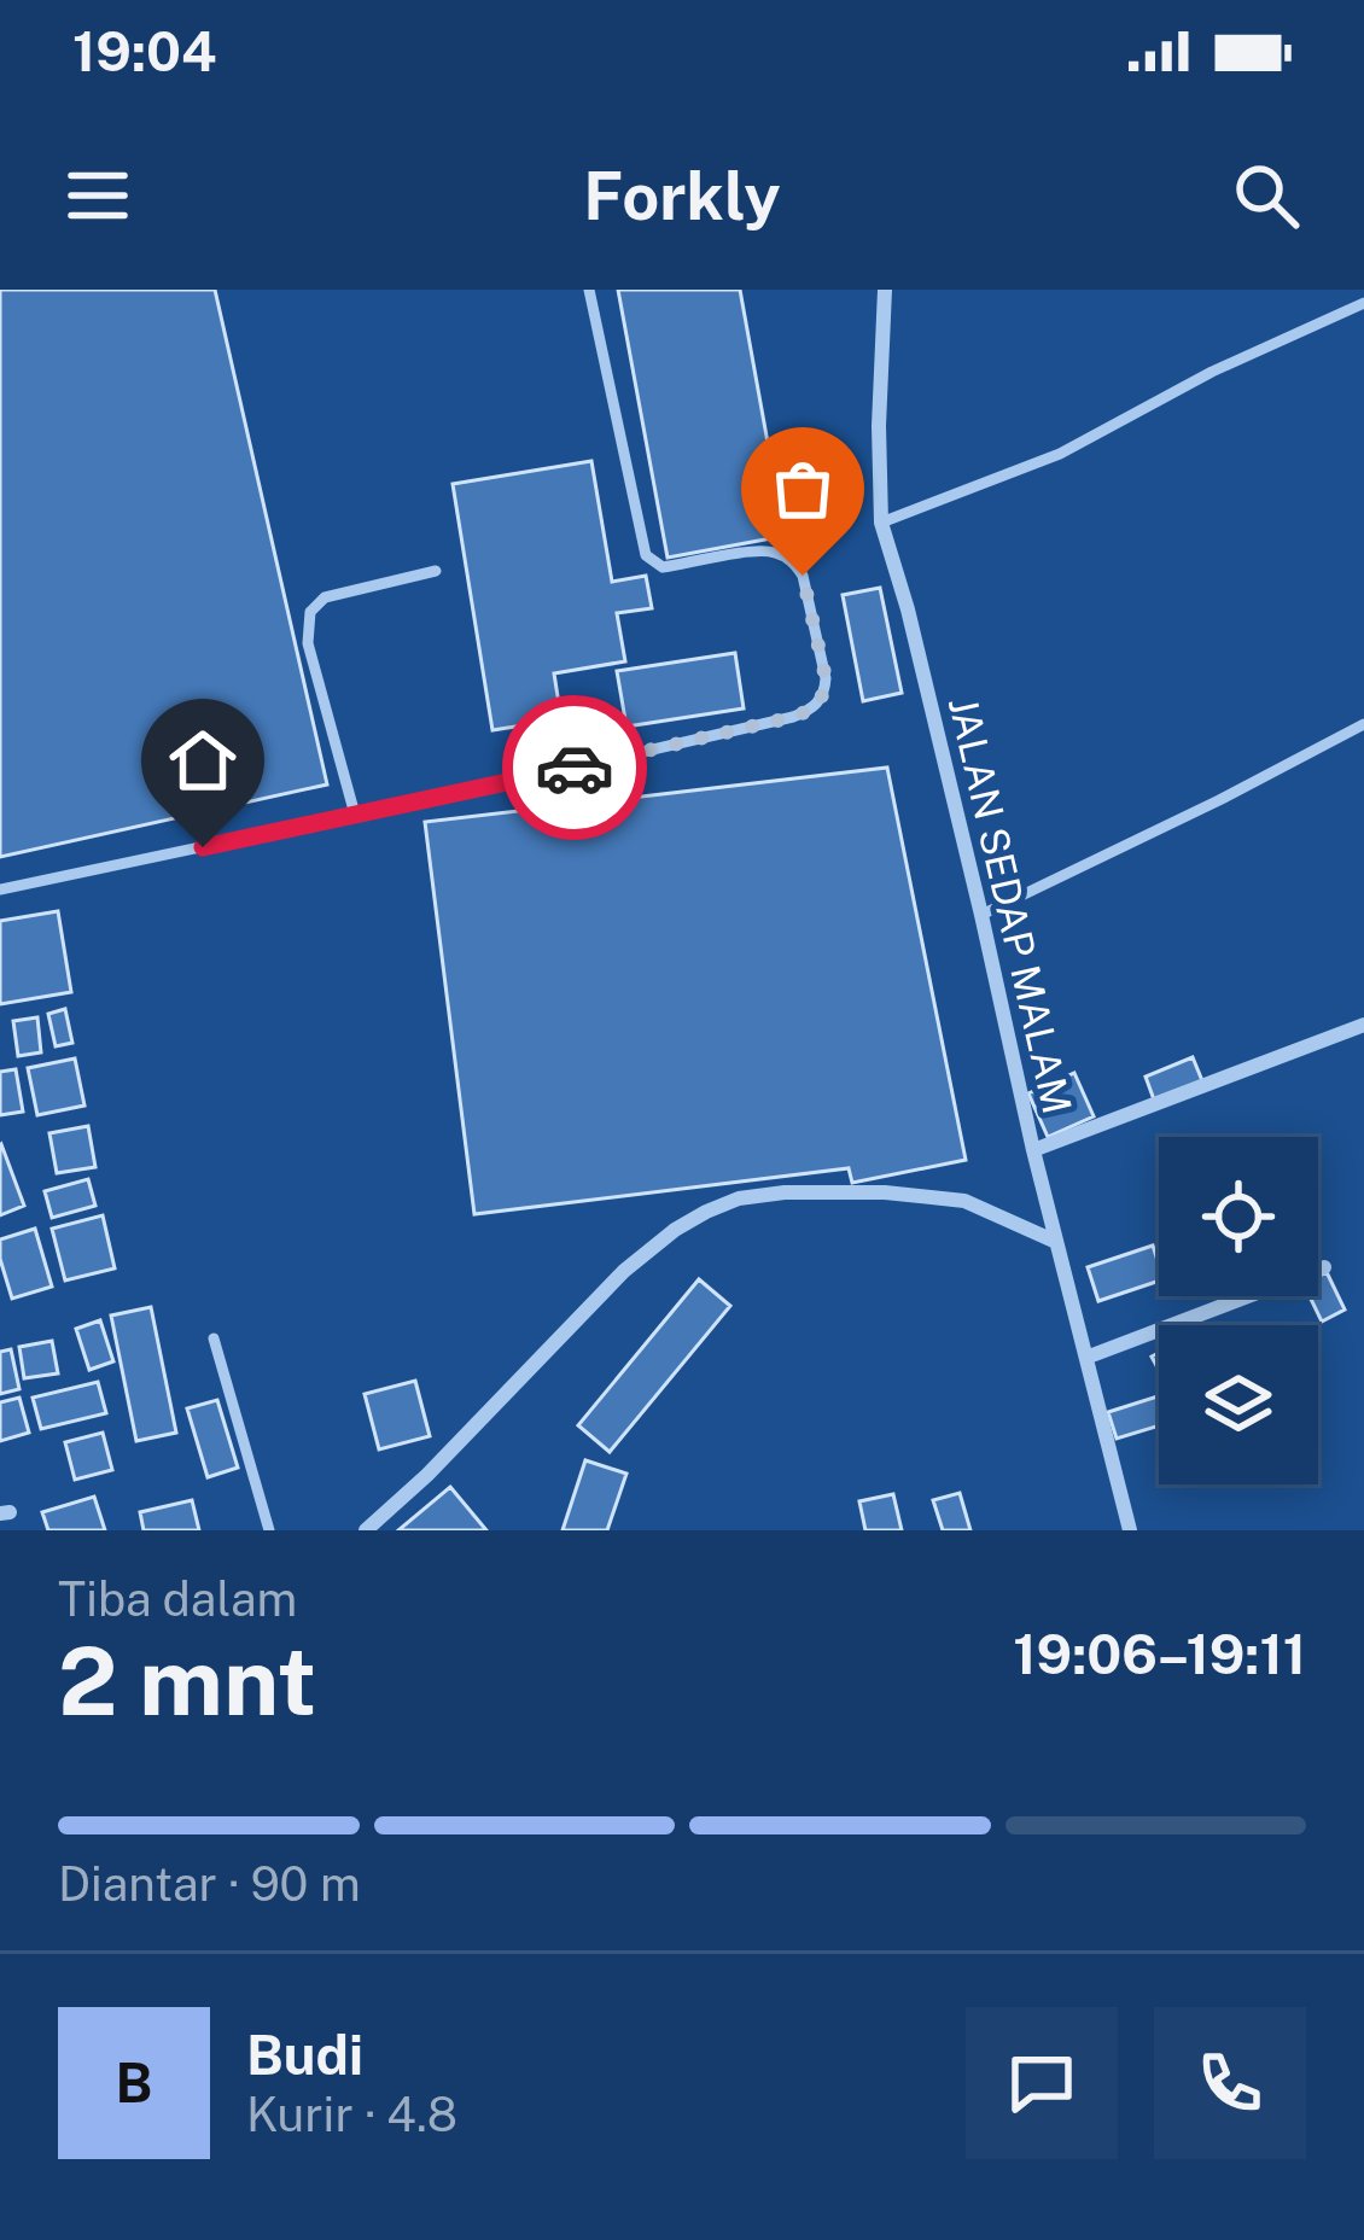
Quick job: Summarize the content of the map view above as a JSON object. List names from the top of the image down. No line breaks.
{"streets":{"street":["JALAN SEDAP MALAM"]},"page":{"status":"19:04","header":"Forkly","heading":["2 mnt","Tiba dalam","19:06–19:11"],"panel":["Budi","Kurir · 4.8"],"bar":"Diantar · 90 m","round":"B"}}
